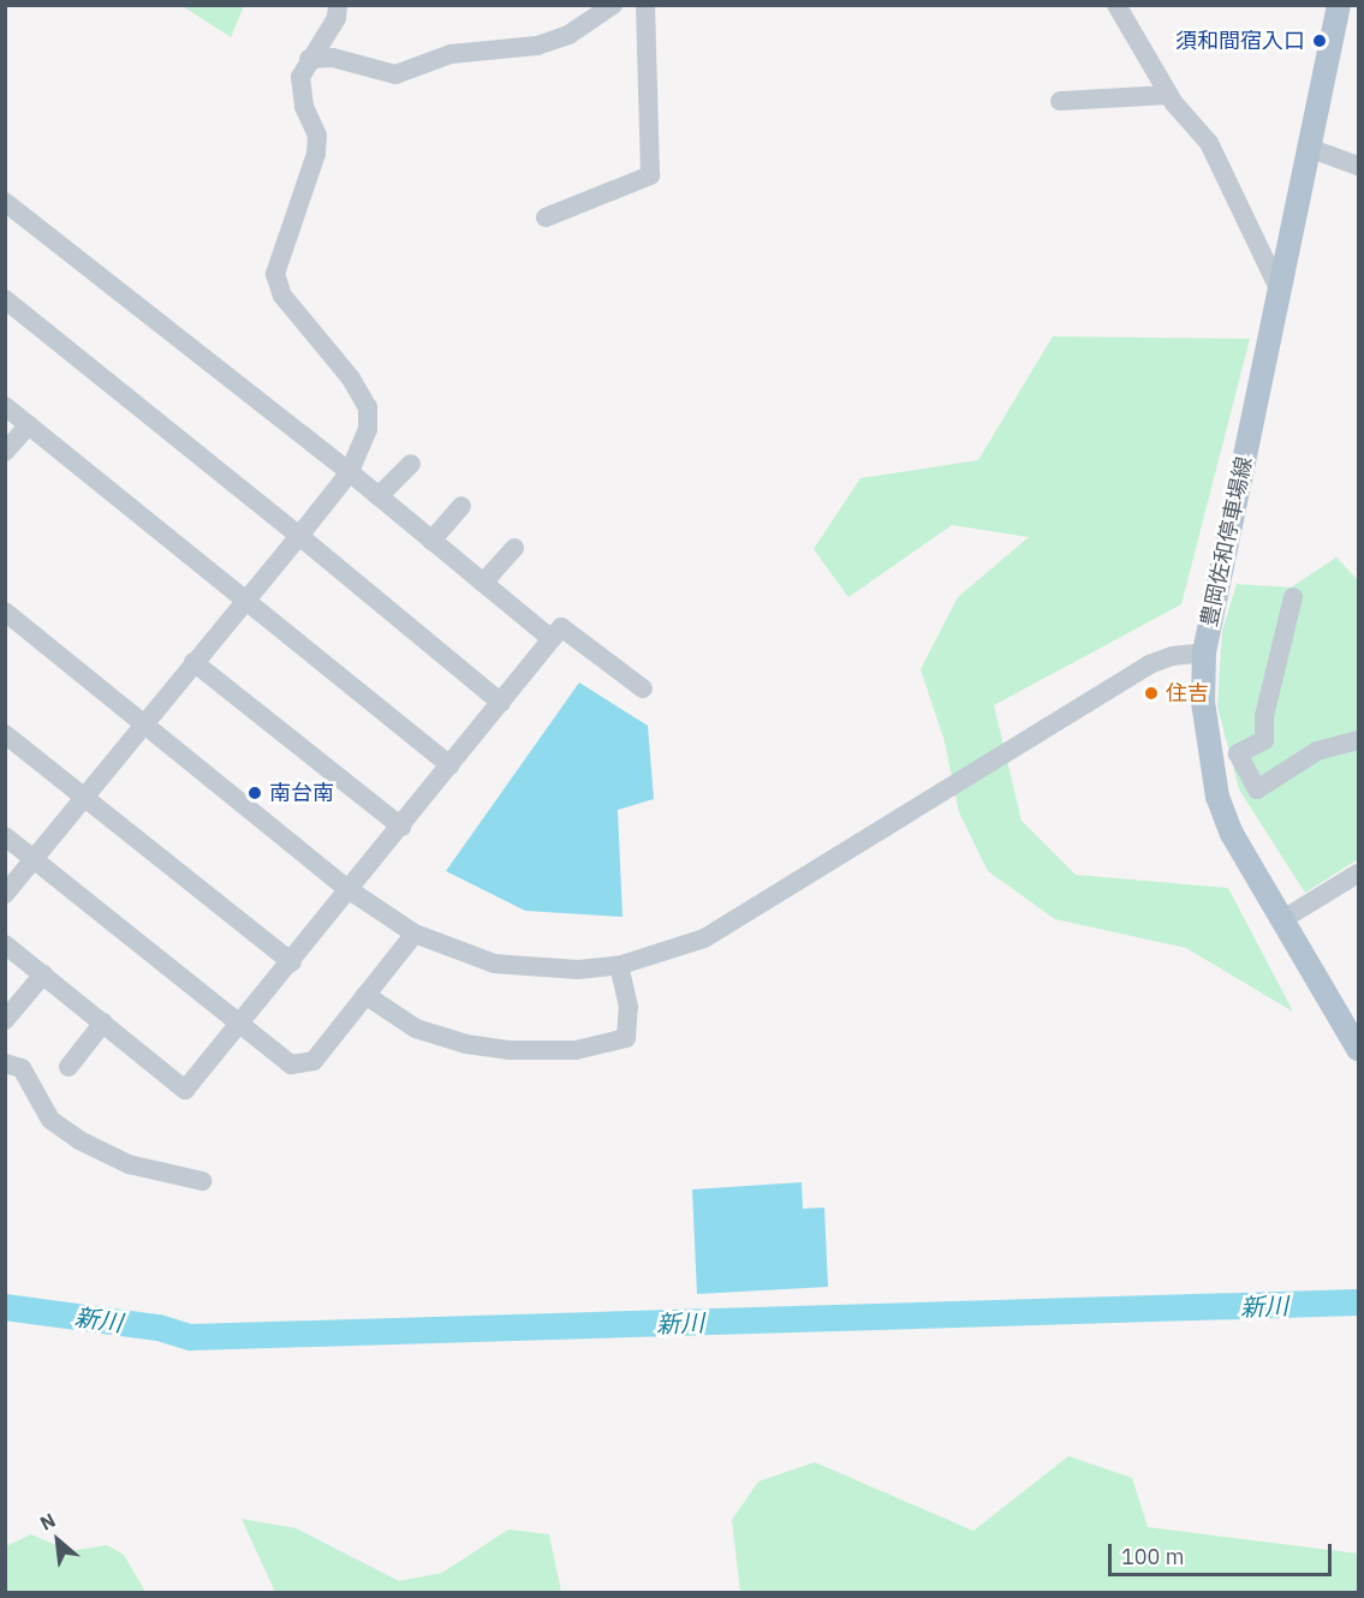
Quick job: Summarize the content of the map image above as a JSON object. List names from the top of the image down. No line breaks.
{"streets":{"main road":["豊岡佐和停車場線"]},"water":["新川"],"places":["須和間宿入口","住吉","南台南"],"scale_bar":"100 m","north":"top left"}
